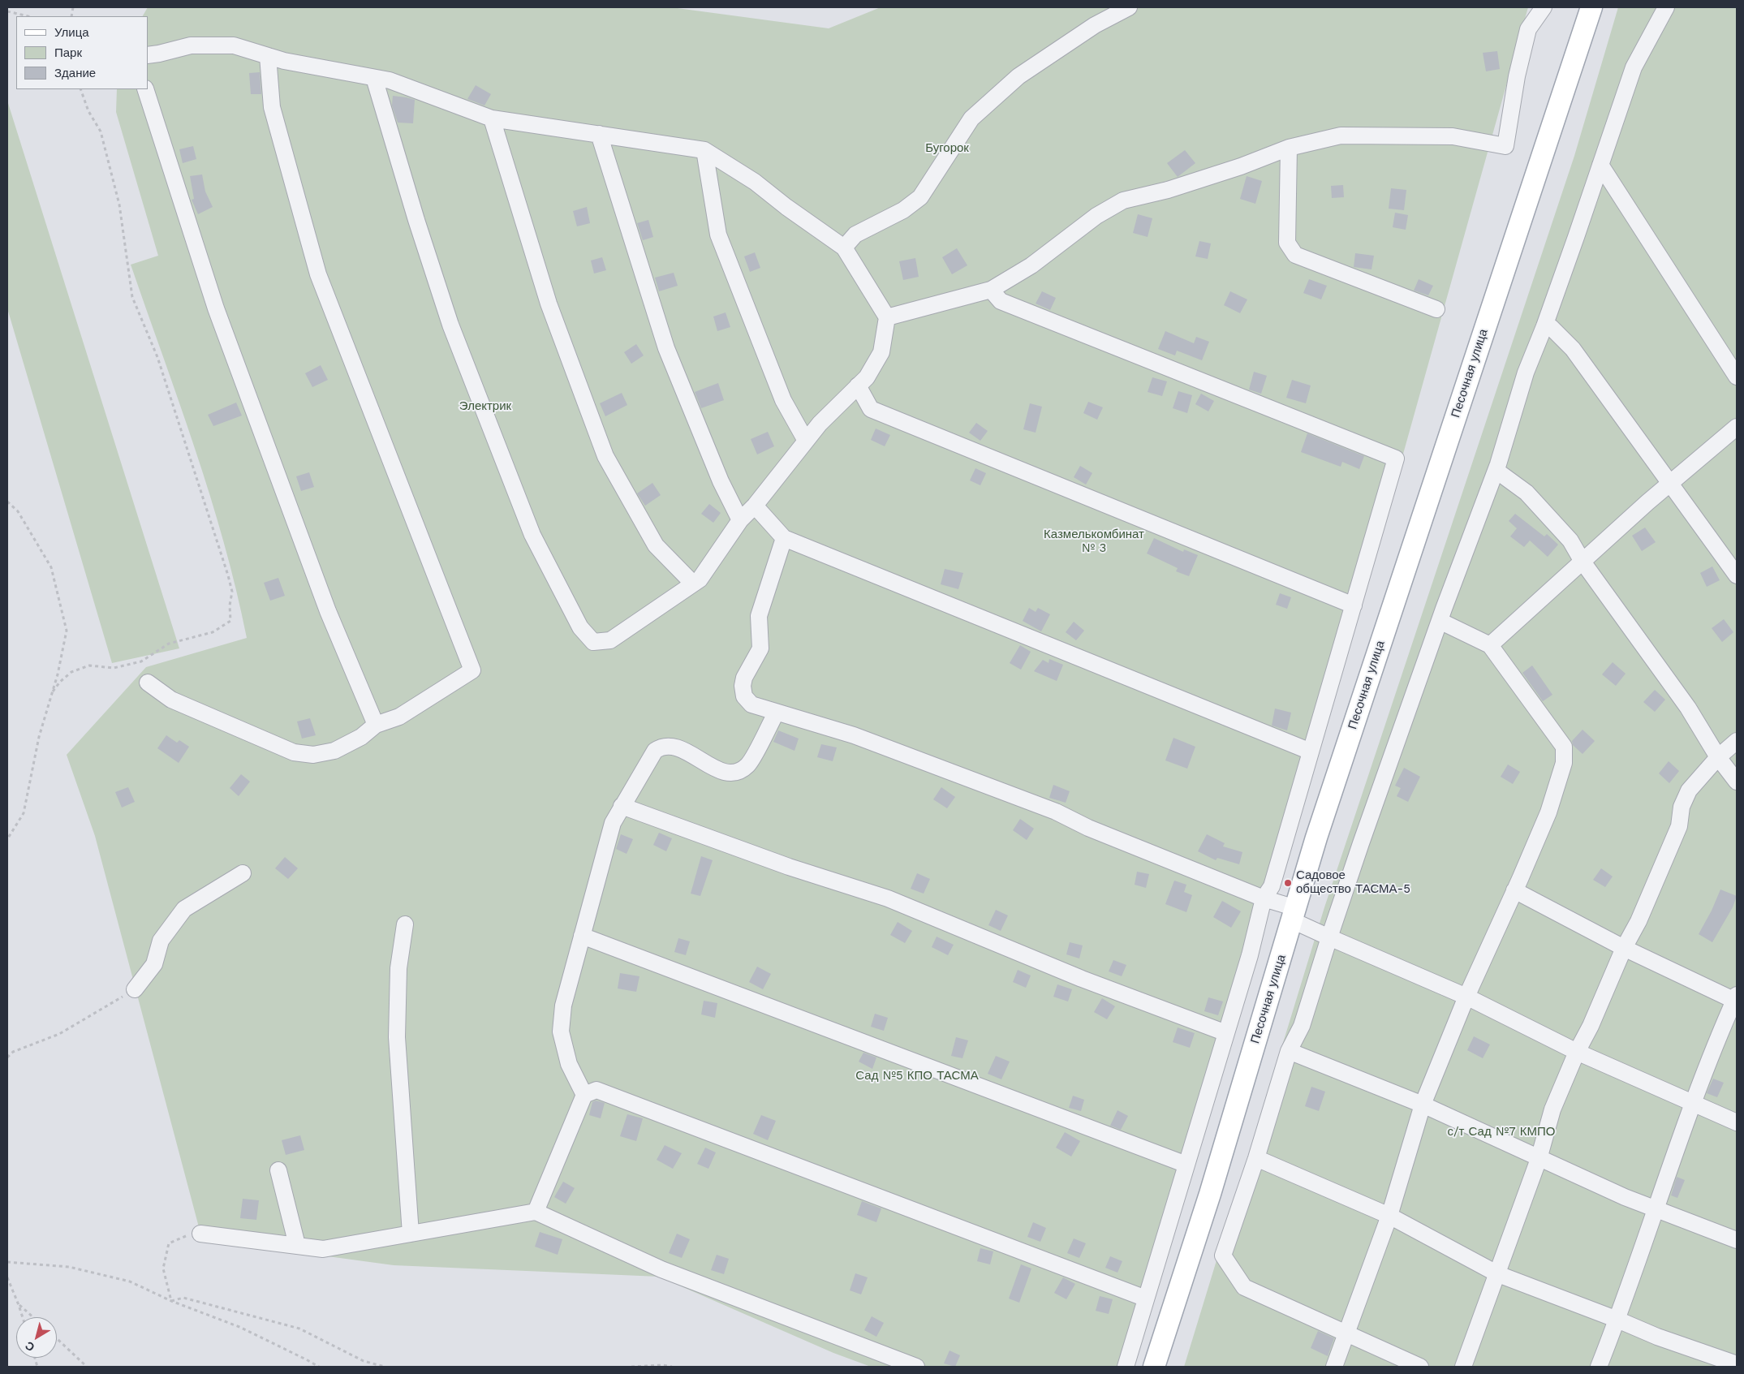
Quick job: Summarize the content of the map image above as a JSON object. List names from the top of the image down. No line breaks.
{"streets":{"main road":["Песочная улица"]},"parks":["Бугорок","Электрик","Казмелькомбинат № 3","Сад №5 КПО ТАСМА","с/т Сад №7 КМПО"],"places":["Садовое общество ТАСМА-5"],"legend":["Улица","Парк","Здание"],"north":"bottom left"}
